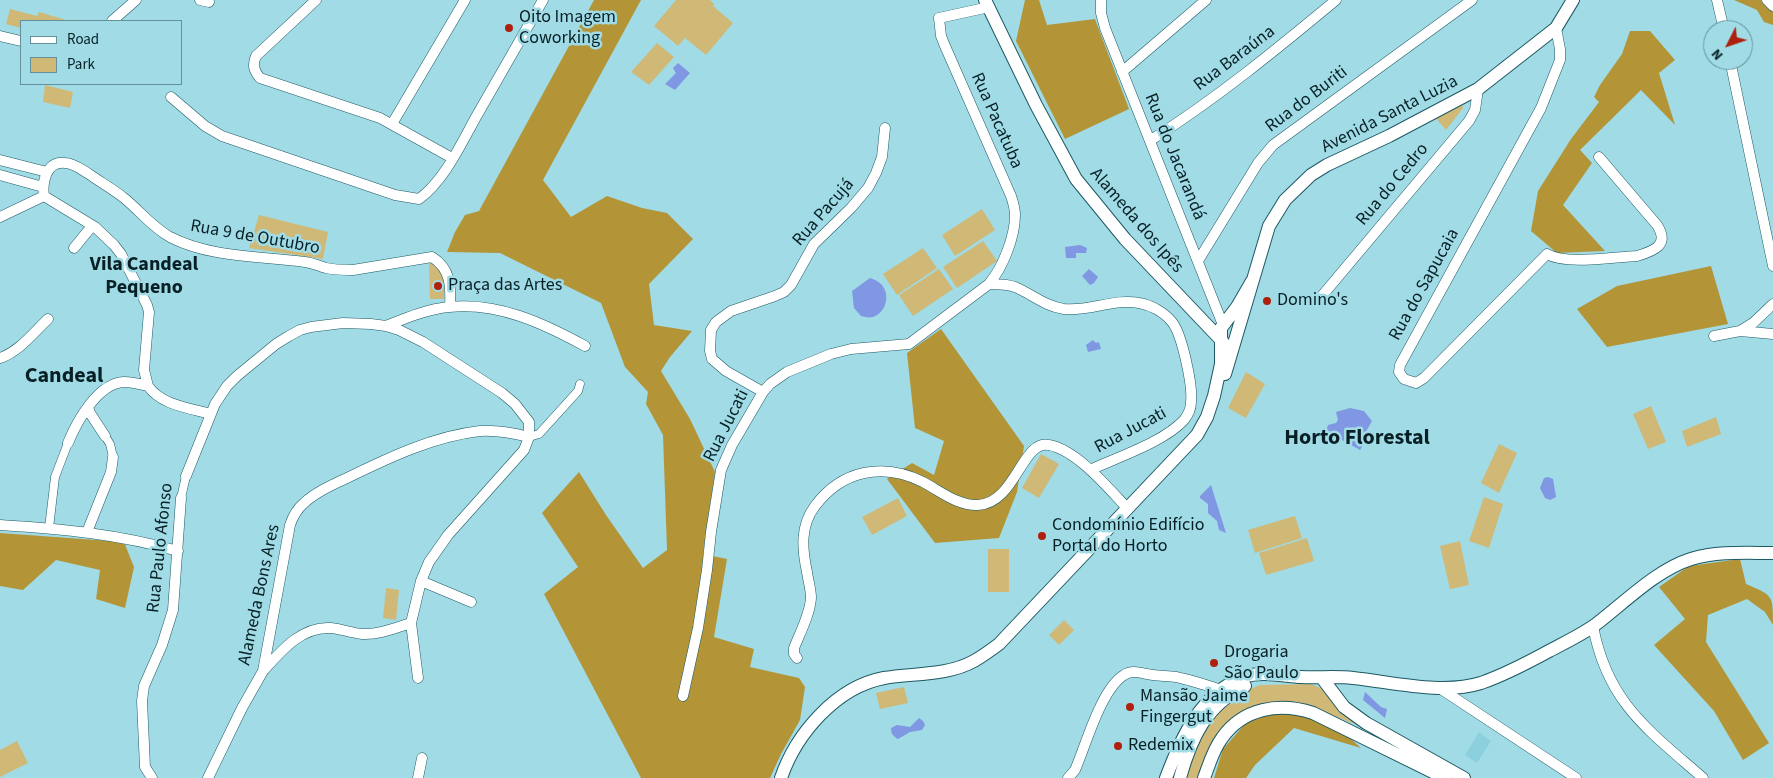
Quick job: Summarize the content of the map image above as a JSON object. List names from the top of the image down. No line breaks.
{"streets":{"street":["Rua Baraúna","Rua do Buriti","Avenida Santa Luzia","Rua Pacatuba","Rua do Jacarandá","Rua do Cedro","Rua Pacujá","Alameda dos Ipês","Rua 9 de Outubro","Rua do Sapucaia","Rua Jucati","Rua Paulo Afonso","Alameda Bons Ares"]},"crossings":[["Rua Baraúna","Rua do Jacarandá"],["Rua do Buriti","Rua do Jacarandá"],["Avenida Santa Luzia","Rua do Jacarandá"],["Avenida Santa Luzia","Rua do Cedro"],["Avenida Santa Luzia","Alameda dos Ipês"],["Avenida Santa Luzia","Rua do Sapucaia"],["Rua Pacatuba","Alameda dos Ipês"],["Rua Pacatuba","Rua Jucati"],["Rua Pacujá","Rua Jucati"],["Rua 9 de Outubro","Rua Paulo Afonso"],["Rua Paulo Afonso","Alameda Bons Ares"]],"districts":["Vila Candeal Pequeno","Candeal","Horto Florestal"],"places":["Oito Imagem Coworking","Praça das Artes","Domino's","Condomínio Edifício Portal do Horto","Drogaria São Paulo","Mansão Jaime Fingergut","Redemix"],"legend":["Road","Park"],"north":"bottom left"}
